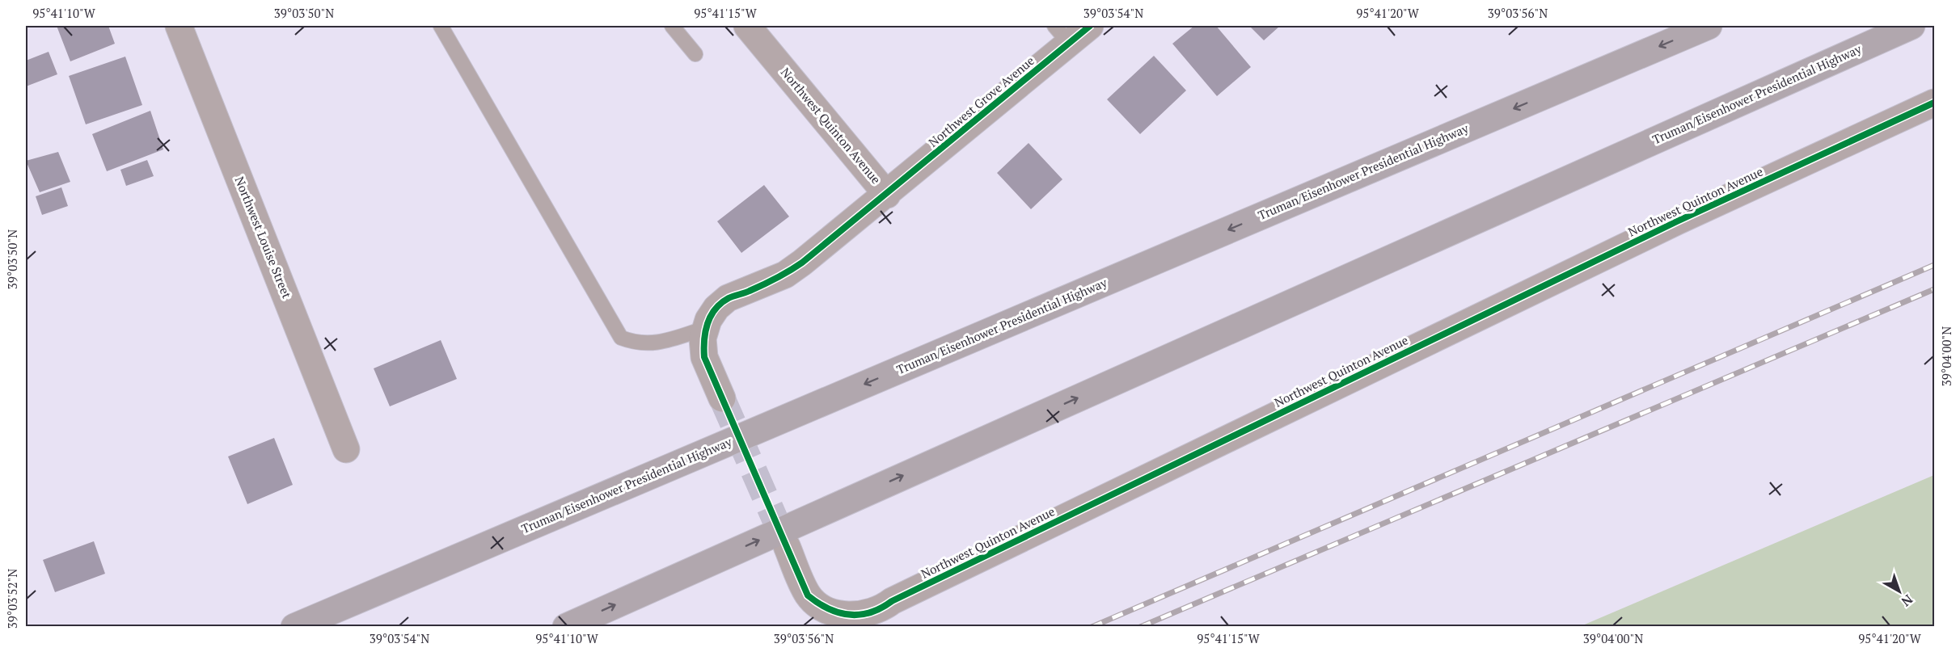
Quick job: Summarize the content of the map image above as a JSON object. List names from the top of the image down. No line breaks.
{"streets":{"highway":["Truman/Eisenhower Presidential Highway"],"street":["Northwest Grove Avenue","Northwest Quinton Avenue","Northwest Louise Street"]},"crossings":[["Northwest Grove Avenue","Northwest Quinton Avenue"]],"north":"bottom right","coordinates":["95°41'10\"W","39°03'50\"N","95°41'15\"W","39°03'54\"N","95°41'20\"W","39°03'56\"N","39°04'00\"N","39°03'52\"N"]}
